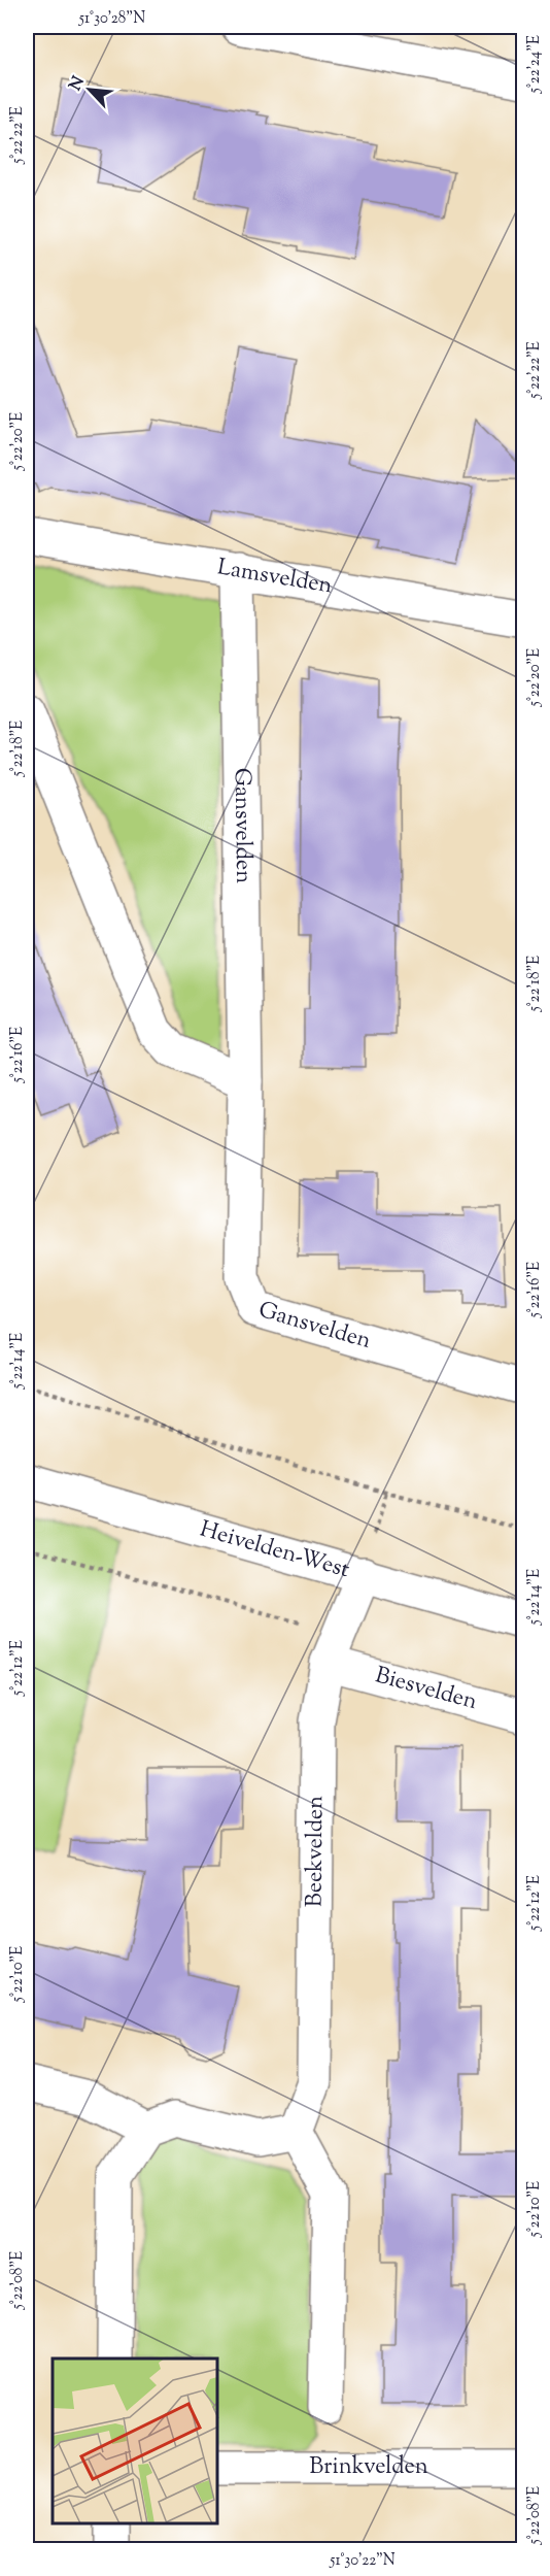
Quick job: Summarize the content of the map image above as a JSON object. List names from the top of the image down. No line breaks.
{"streets":{"street":["Lamsvelden","Gansvelden","Heivelden-West","Biesvelden","Beekvelden","Brinkvelden"]},"crossings":[["Lamsvelden","Gansvelden"],["Heivelden-West","Beekvelden"],["Biesvelden","Beekvelden"]],"north":"top left","coordinates":["51°30'28\"N","5°22'24\"E","5°22'22\"E","5°22'20\"E","5°22'18\"E","5°22'16\"E","5°22'14\"E","5°22'12\"E","5°22'10\"E","5°22'08\"E","51°30'22\"N"]}
